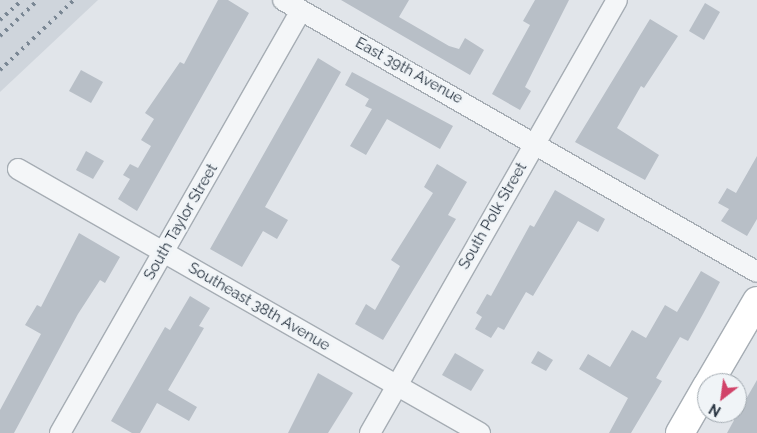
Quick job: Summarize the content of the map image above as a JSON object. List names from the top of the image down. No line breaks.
{"streets":{"street":["East 39th Avenue","South Polk Street","South Taylor Street","Southeast 38th Avenue"]},"crossings":[["East 39th Avenue","South Polk Street"],["East 39th Avenue","South Taylor Street"],["South Polk Street","Southeast 38th Avenue"],["South Taylor Street","Southeast 38th Avenue"]],"north":"bottom left"}
